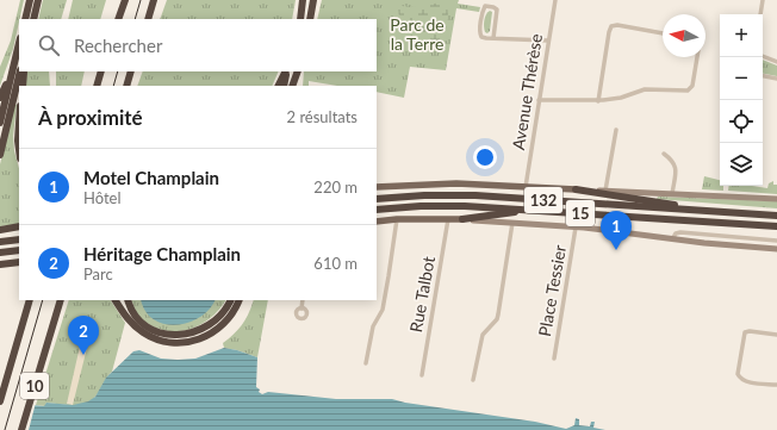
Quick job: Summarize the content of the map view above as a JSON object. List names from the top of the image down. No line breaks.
{"streets":{"highway":["132","15","10"],"street":["Avenue Thérèse","Place Tessier","Rue Talbot"]},"crossings":[["132","15"]],"parks":["Parc de la Terre"],"north":"left","page":{"map_buttons":["+","−"],"search":"Rechercher","heading":["À proximité","2 résultats"],"list":[{"mark":"1","name":"Motel Champlain","note":"Hôtel","value":"220 m"},{"mark":"2","name":"Héritage Champlain","note":"Parc","value":"610 m"}],"pins":["1","2"]}}
